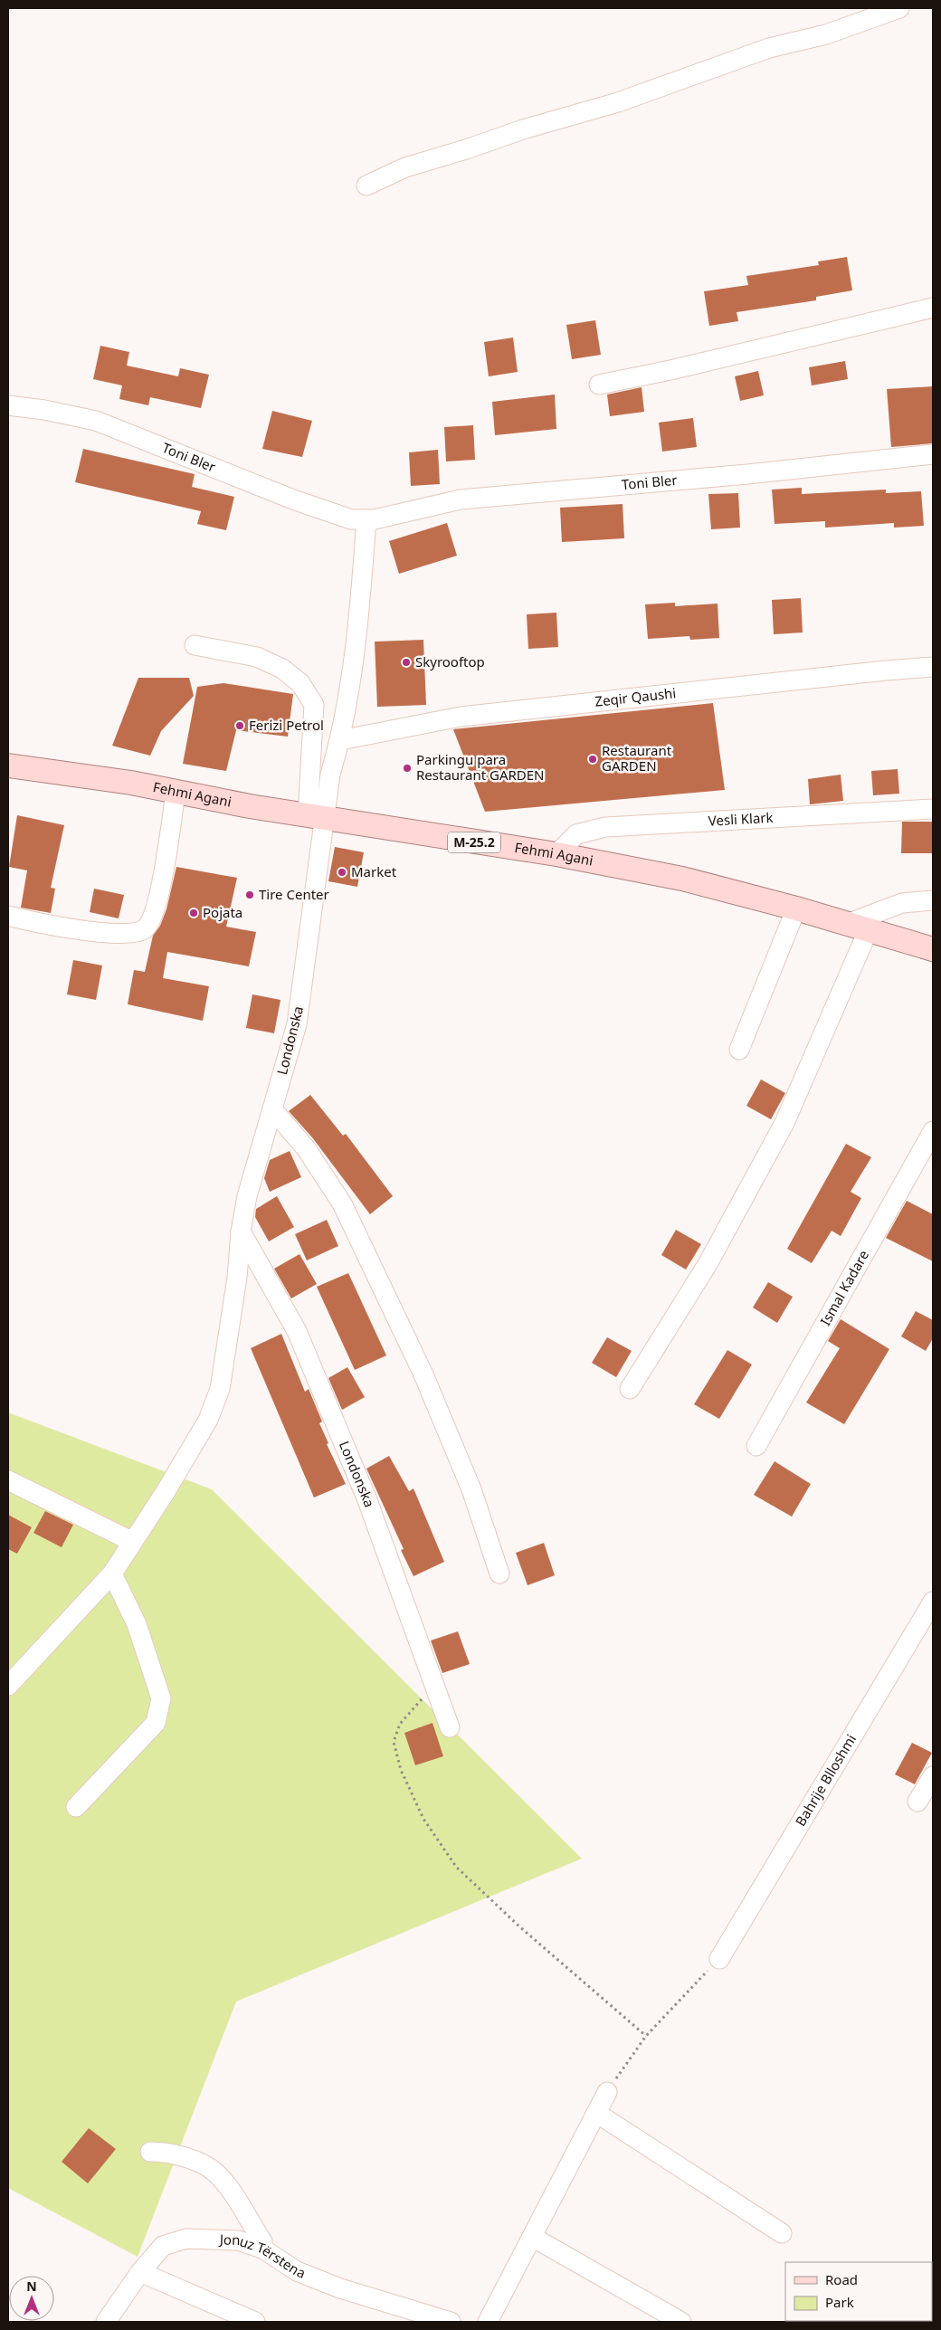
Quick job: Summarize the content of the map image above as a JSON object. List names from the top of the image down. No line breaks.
{"streets":{"main road":["Fehmi Agani","M-25.2"],"street":["Toni Bler","Zeqir Qaushi","Vesli Klark","Londonska","Ismal Kadare","Bahrije Blloshmi","Jonuz Tërstena"]},"crossings":[["Fehmi Agani","Vesli Klark"],["Fehmi Agani","Londonska"]],"places":["Skyrooftop","Ferizi Petrol","Restaurant GARDEN","Parkingu para Restaurant GARDEN","Market","Tire Center","Pojata"],"legend":["Road","Park"],"north":"top"}
